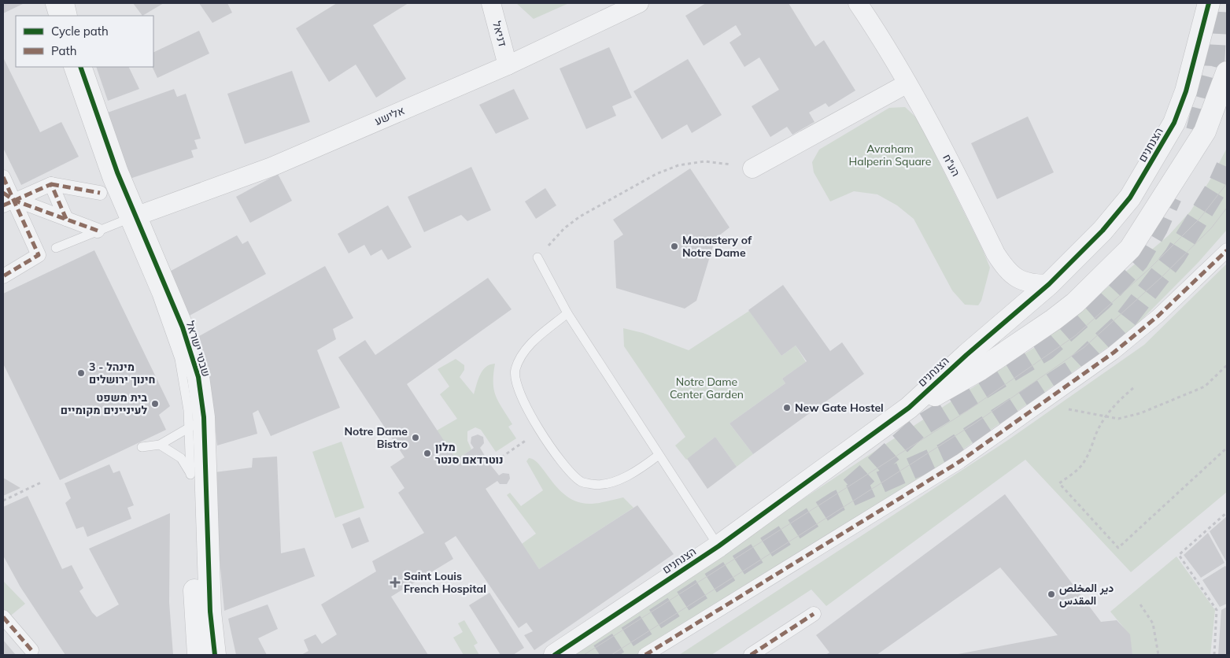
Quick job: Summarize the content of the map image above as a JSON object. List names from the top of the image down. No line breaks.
{"streets":{"street":["דניאל","אלישע","הצנחנים","הע״ח","שבטי ישראל"]},"crossings":[["דניאל","אלישע"],["אלישע","שבטי ישראל"],["הצנחנים","הע״ח"]],"parks":["Avraham Halperin Square","Notre Dame Center Garden"],"places":{"other":["Monastery of Notre Dame","3 - מינהל חינוך ירושלים","בית משפט לעיניינים מקומיים","New Gate Hostel","Notre Dame Bistro","מלון נוטרדאם סנטר","دير المخلص المقدس"],"health":["Saint Louis French Hospital"]},"legend":["Cycle path","Path"]}
